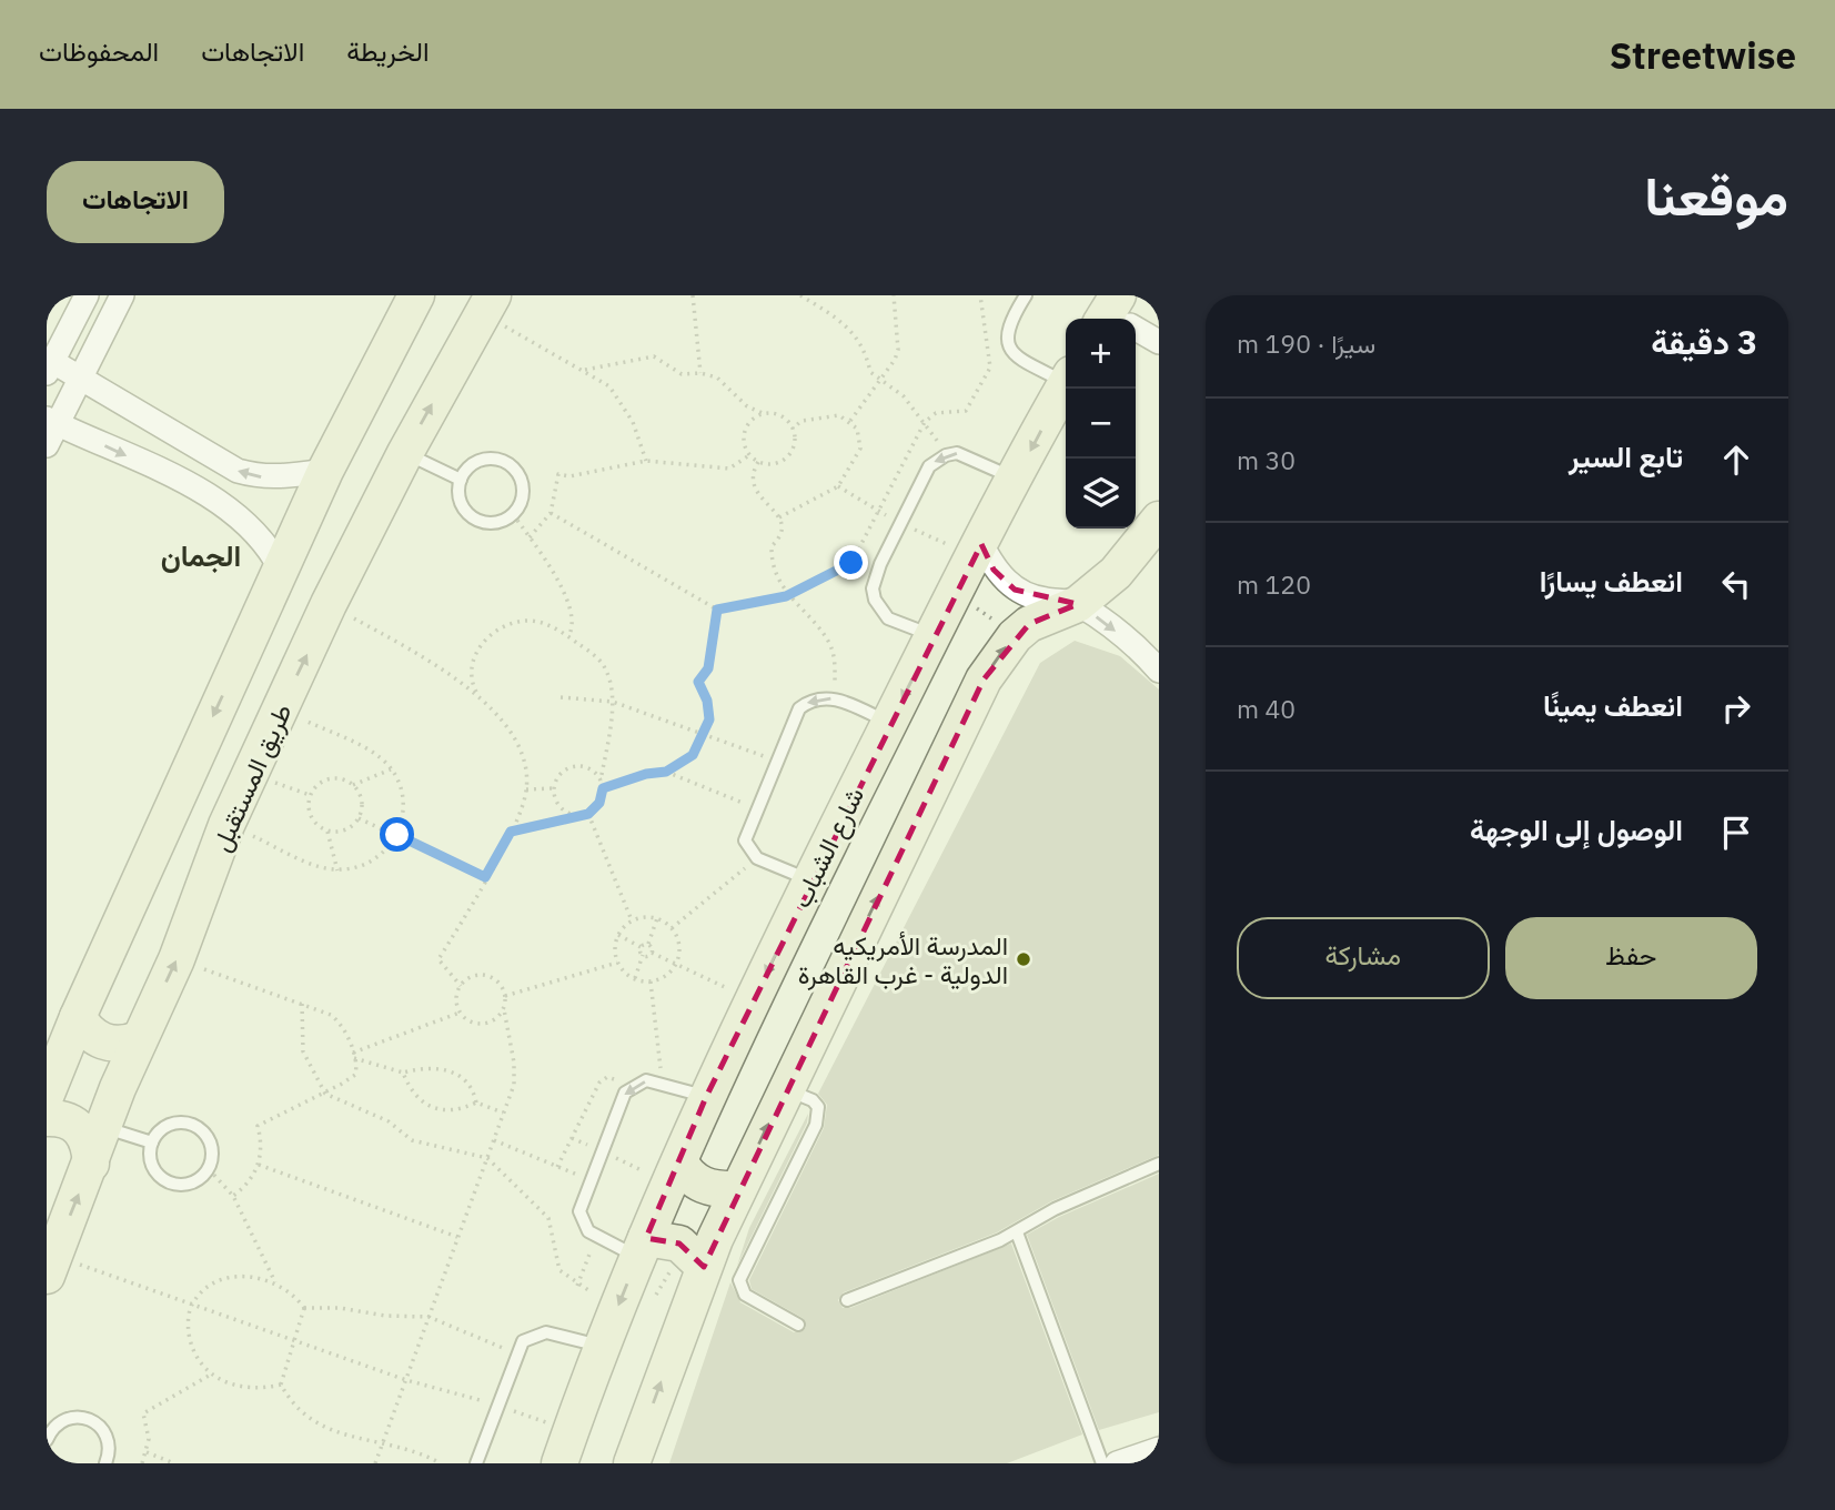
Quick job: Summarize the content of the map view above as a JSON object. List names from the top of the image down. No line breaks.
{"streets":{"street":["طريق المستقبل","شارع الشباب"]},"districts":["الجمان"],"places":["المدرسة الأمريكيه الدولية - غرب القاهرة"],"page":{"header":"Streetwise","nav":["الخريطة","الاتجاهات","المحفوظات"],"title":"موقعنا","buttons":["الاتجاهات",["حفظ","مشاركة"]],"heading":["3 دقيقة","سيرًا · 190 m"],"map_buttons":["+","−"],"list":[["تابع السير","30 m"],["انعطف يسارًا","120 m"],["انعطف يمينًا","40 m"],"الوصول إلى الوجهة"]}}
